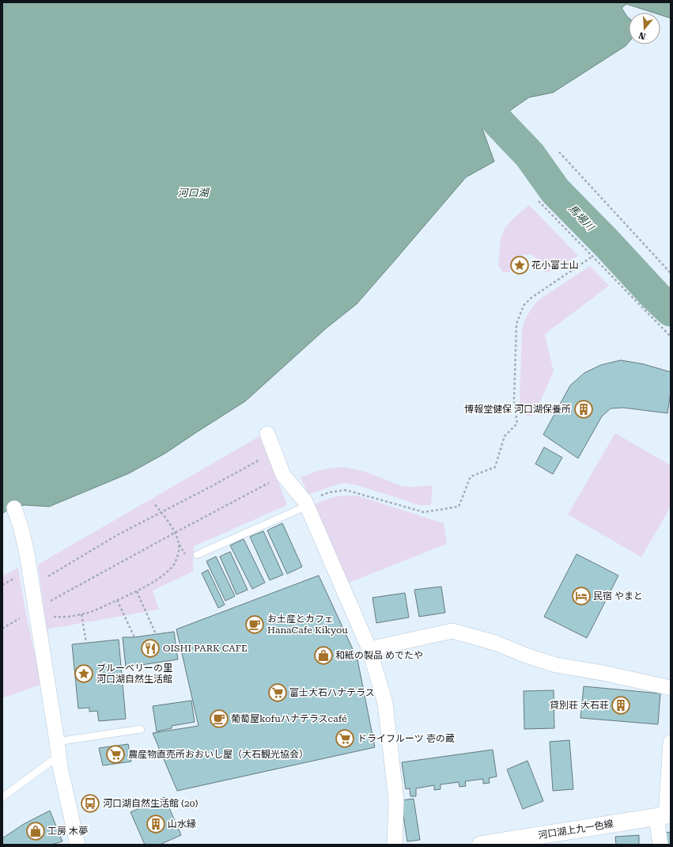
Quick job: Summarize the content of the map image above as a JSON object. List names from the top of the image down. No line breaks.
{"streets":{"main road":["河口湖上九一色線"]},"water":["河口湖","馬場川"],"places":{"place":["花小富士山","ブルーベリーの里 河口湖自然生活館"],"building":["博報堂健保 河口湖保養所","貸別荘 大石荘","山水縁"],"hotel":["民宿 やまと"],"cafe":["お土産とカフェ HanaCafe Kikyou","葡萄屋kofuハナテラスcafé"],"restaurant":["OISHI PARK CAFE"],"shop":["和紙の製品 めでたや","工房 木夢"],"supermarket":["富士大石ハナテラス","ドライフルーツ 壱の蔵","農産物直売所おおいし屋（大石観光協会）"],"bus stop":["河口湖自然生活館 (20)"]},"north":"bottom"}
